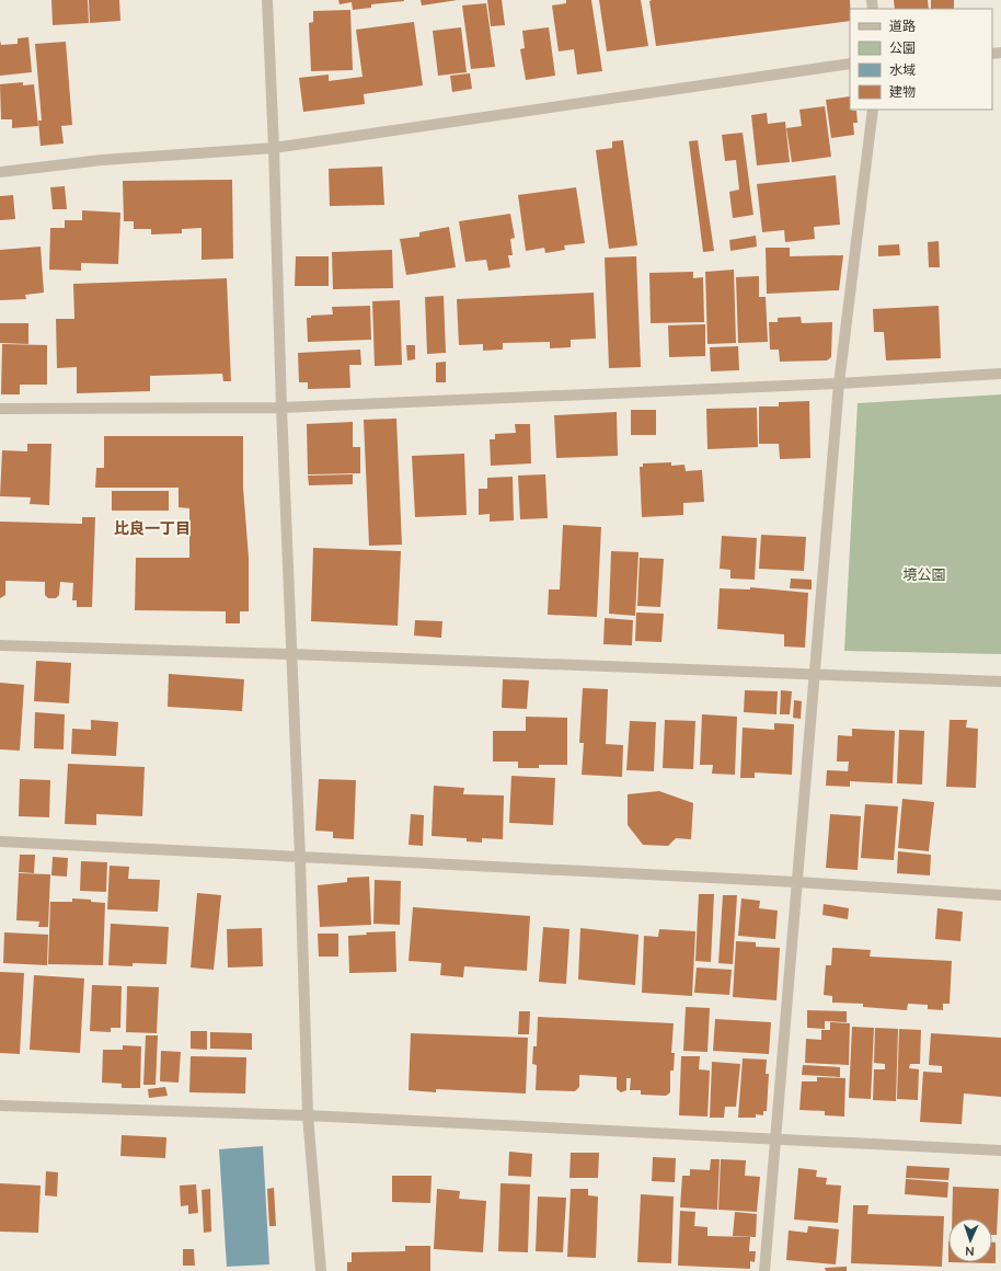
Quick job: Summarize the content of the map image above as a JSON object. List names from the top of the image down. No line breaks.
{"districts":["比良一丁目"],"parks":["境公園"],"legend":["道路","公園","水域","建物"],"north":"bottom"}
